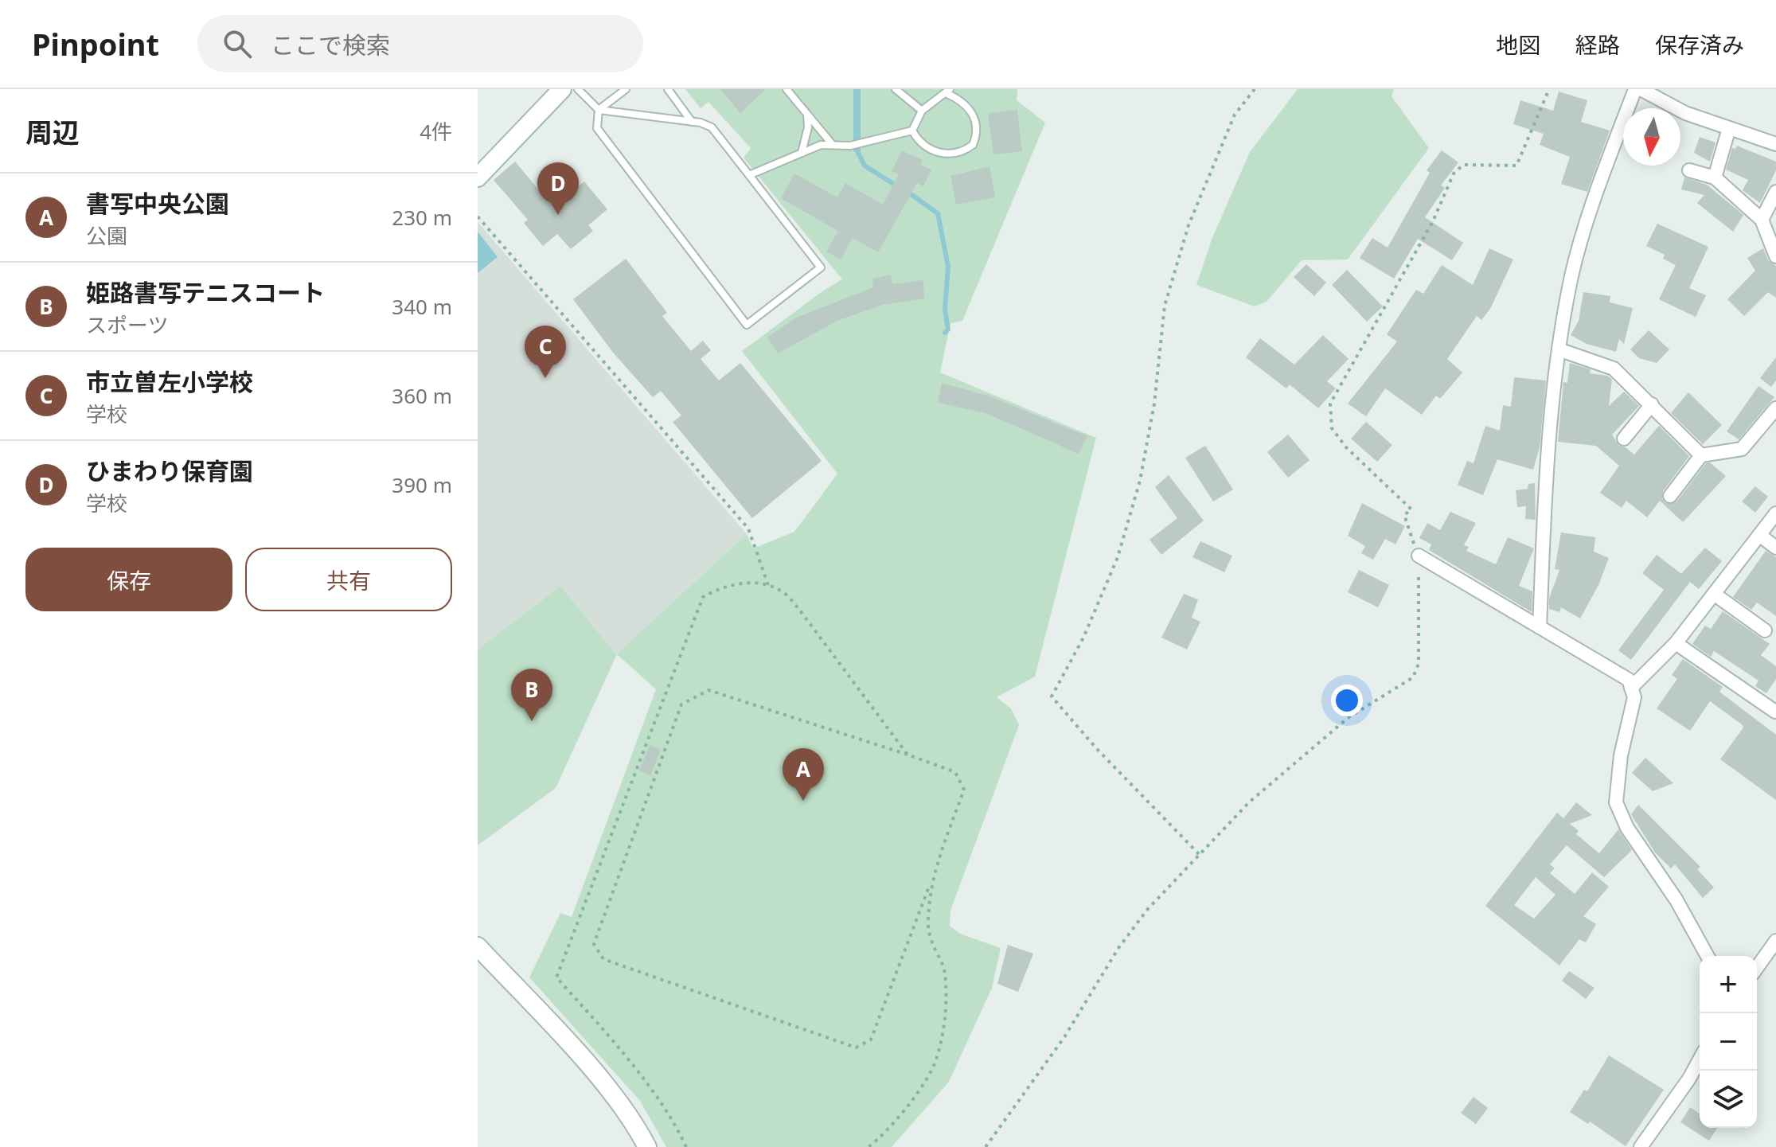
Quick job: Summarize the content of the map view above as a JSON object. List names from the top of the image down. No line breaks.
{"north":"bottom","page":{"header":"Pinpoint","search":"ここで検索","nav":["地図","経路","保存済み"],"heading":["周辺","4件"],"pins":["D","C","B","A"],"list":[{"mark":"A","name":"書写中央公園","note":"公園","value":"230 m"},{"mark":"B","name":"姫路書写テニスコート","note":"スポーツ","value":"340 m"},{"mark":"C","name":"市立曽左小学校","note":"学校","value":"360 m"},{"mark":"D","name":"ひまわり保育園","note":"学校","value":"390 m"}],"buttons":["保存","共有"],"map_buttons":["+","−"]}}
